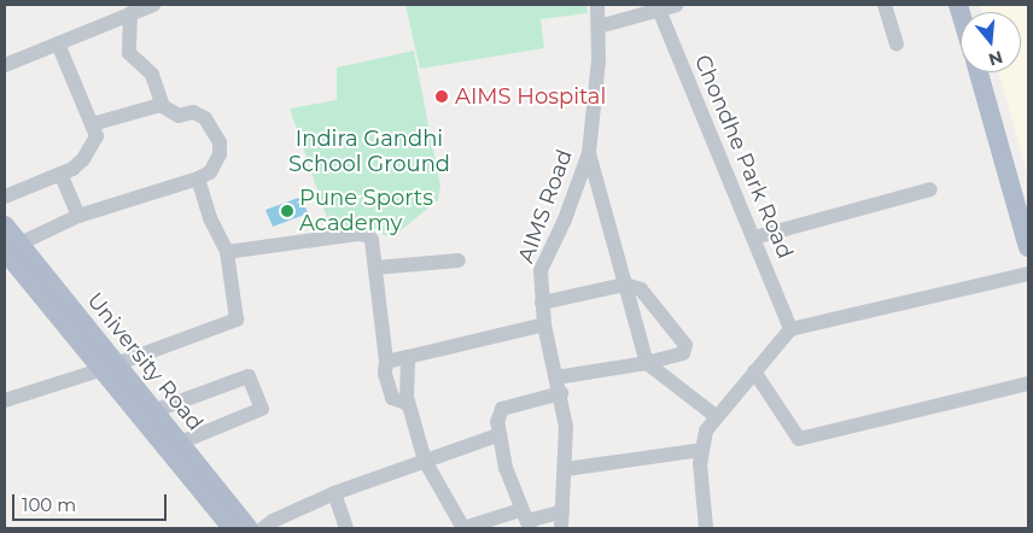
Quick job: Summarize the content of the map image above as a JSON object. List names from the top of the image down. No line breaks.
{"streets":{"main road":["University Road"],"street":["Chondhe Park Road","AIMS Road"]},"parks":["Indira Gandhi School Ground"],"places":["AIMS Hospital","Pune Sports Academy"],"scale_bar":"100 m","north":"bottom"}
